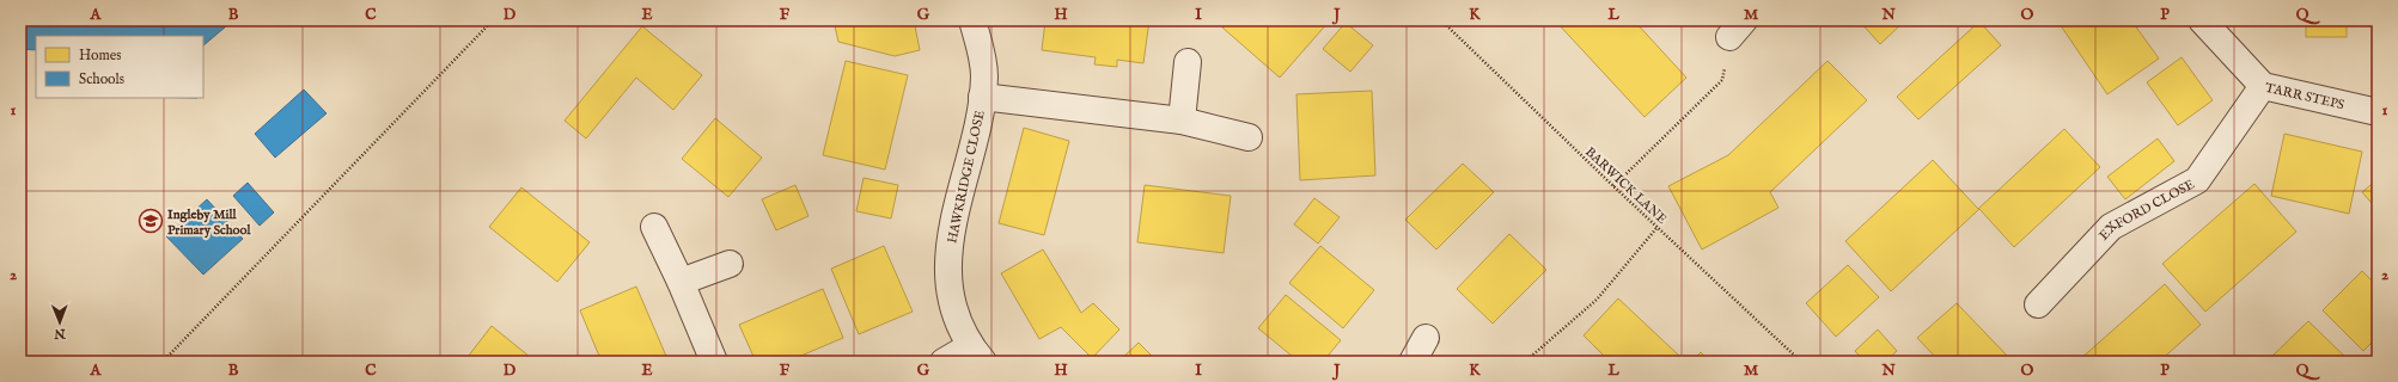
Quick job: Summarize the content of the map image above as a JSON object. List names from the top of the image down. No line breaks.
{"streets":{"street":["TARR STEPS","HAWKRIDGE CLOSE","EXFORD CLOSE"],"path":["BARWICK LANE"]},"crossings":[["TARR STEPS","EXFORD CLOSE"]],"places":{"school or university":["Ingleby Mill Primary School"]},"legend":["Homes","Schools"],"north":"bottom","grid":{"columns":["A","B","C","D","E","F","G","H","I","J","K","L","M","N","O","P","Q"],"rows":["1","2"]}}
